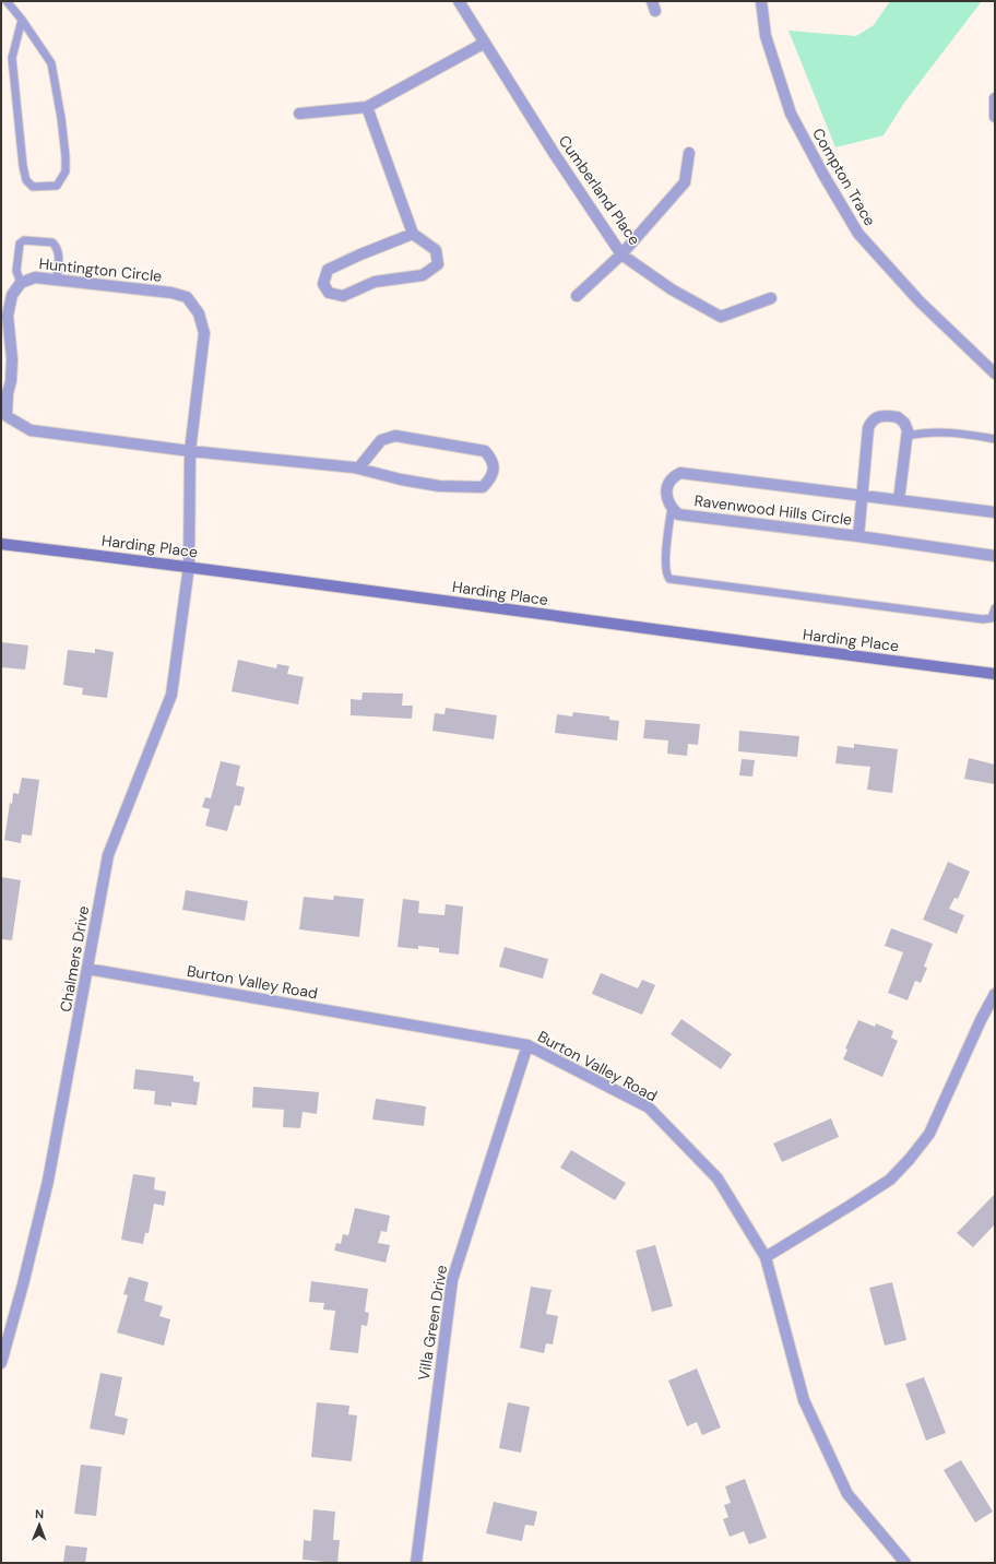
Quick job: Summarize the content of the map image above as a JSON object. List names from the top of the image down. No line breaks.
{"streets":{"main road":["Harding Place"],"street":["Compton Trace","Cumberland Place","Huntington Circle","Ravenwood Hills Circle","Chalmers Drive","Burton Valley Road","Villa Green Drive"]},"crossings":[["Huntington Circle","Harding Place"],["Huntington Circle","Chalmers Drive"],["Harding Place","Chalmers Drive"],["Chalmers Drive","Burton Valley Road"],["Burton Valley Road","Villa Green Drive"]],"north":"top"}
